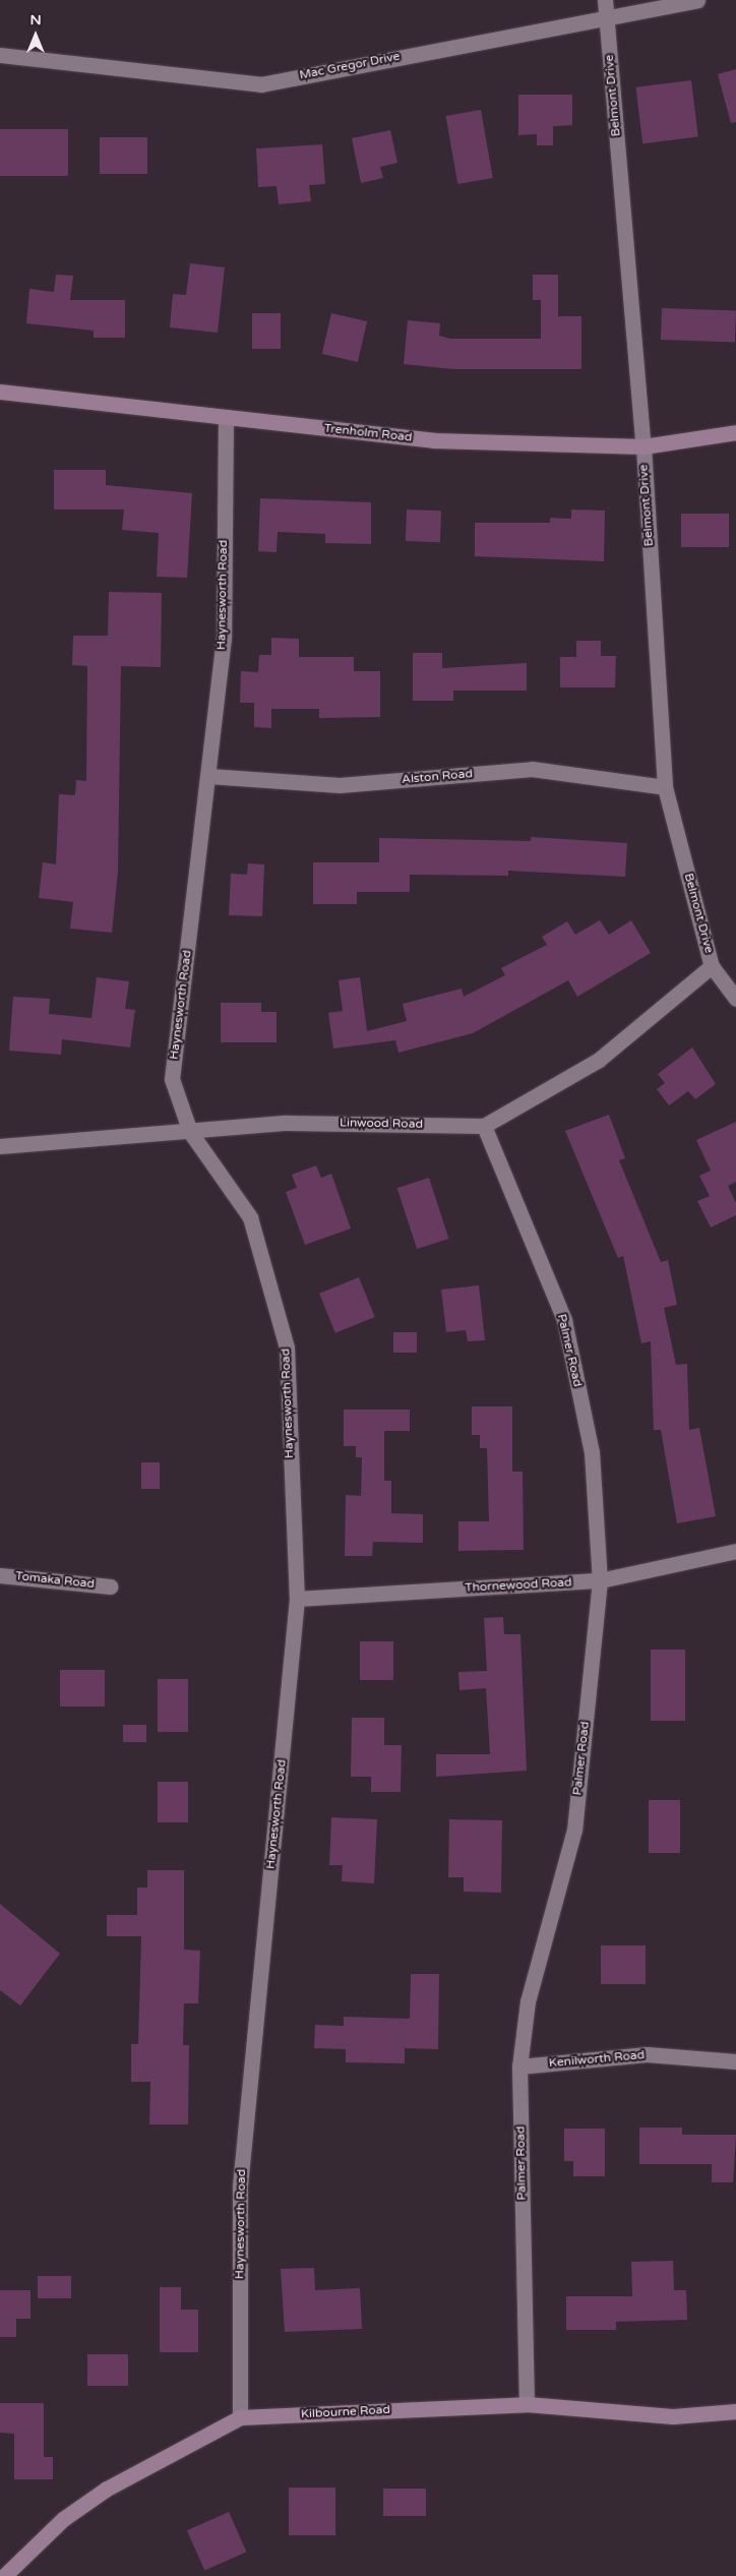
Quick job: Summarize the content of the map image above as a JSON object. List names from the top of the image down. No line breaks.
{"streets":{"street":["Mac Gregor Drive","Belmont Drive","Trenholm Road","Haynesworth Road","Alston Road","Linwood Road","Palmer Road","Tomaka Road","Thornewood Road","Kenilworth Road","Kilbourne Road"]},"crossings":[["Mac Gregor Drive","Belmont Drive"],["Belmont Drive","Trenholm Road"],["Belmont Drive","Alston Road"],["Trenholm Road","Haynesworth Road"],["Haynesworth Road","Alston Road"],["Haynesworth Road","Linwood Road"],["Haynesworth Road","Thornewood Road"],["Haynesworth Road","Kilbourne Road"],["Linwood Road","Palmer Road"],["Palmer Road","Thornewood Road"],["Palmer Road","Kenilworth Road"],["Palmer Road","Kilbourne Road"]],"north":"top"}
